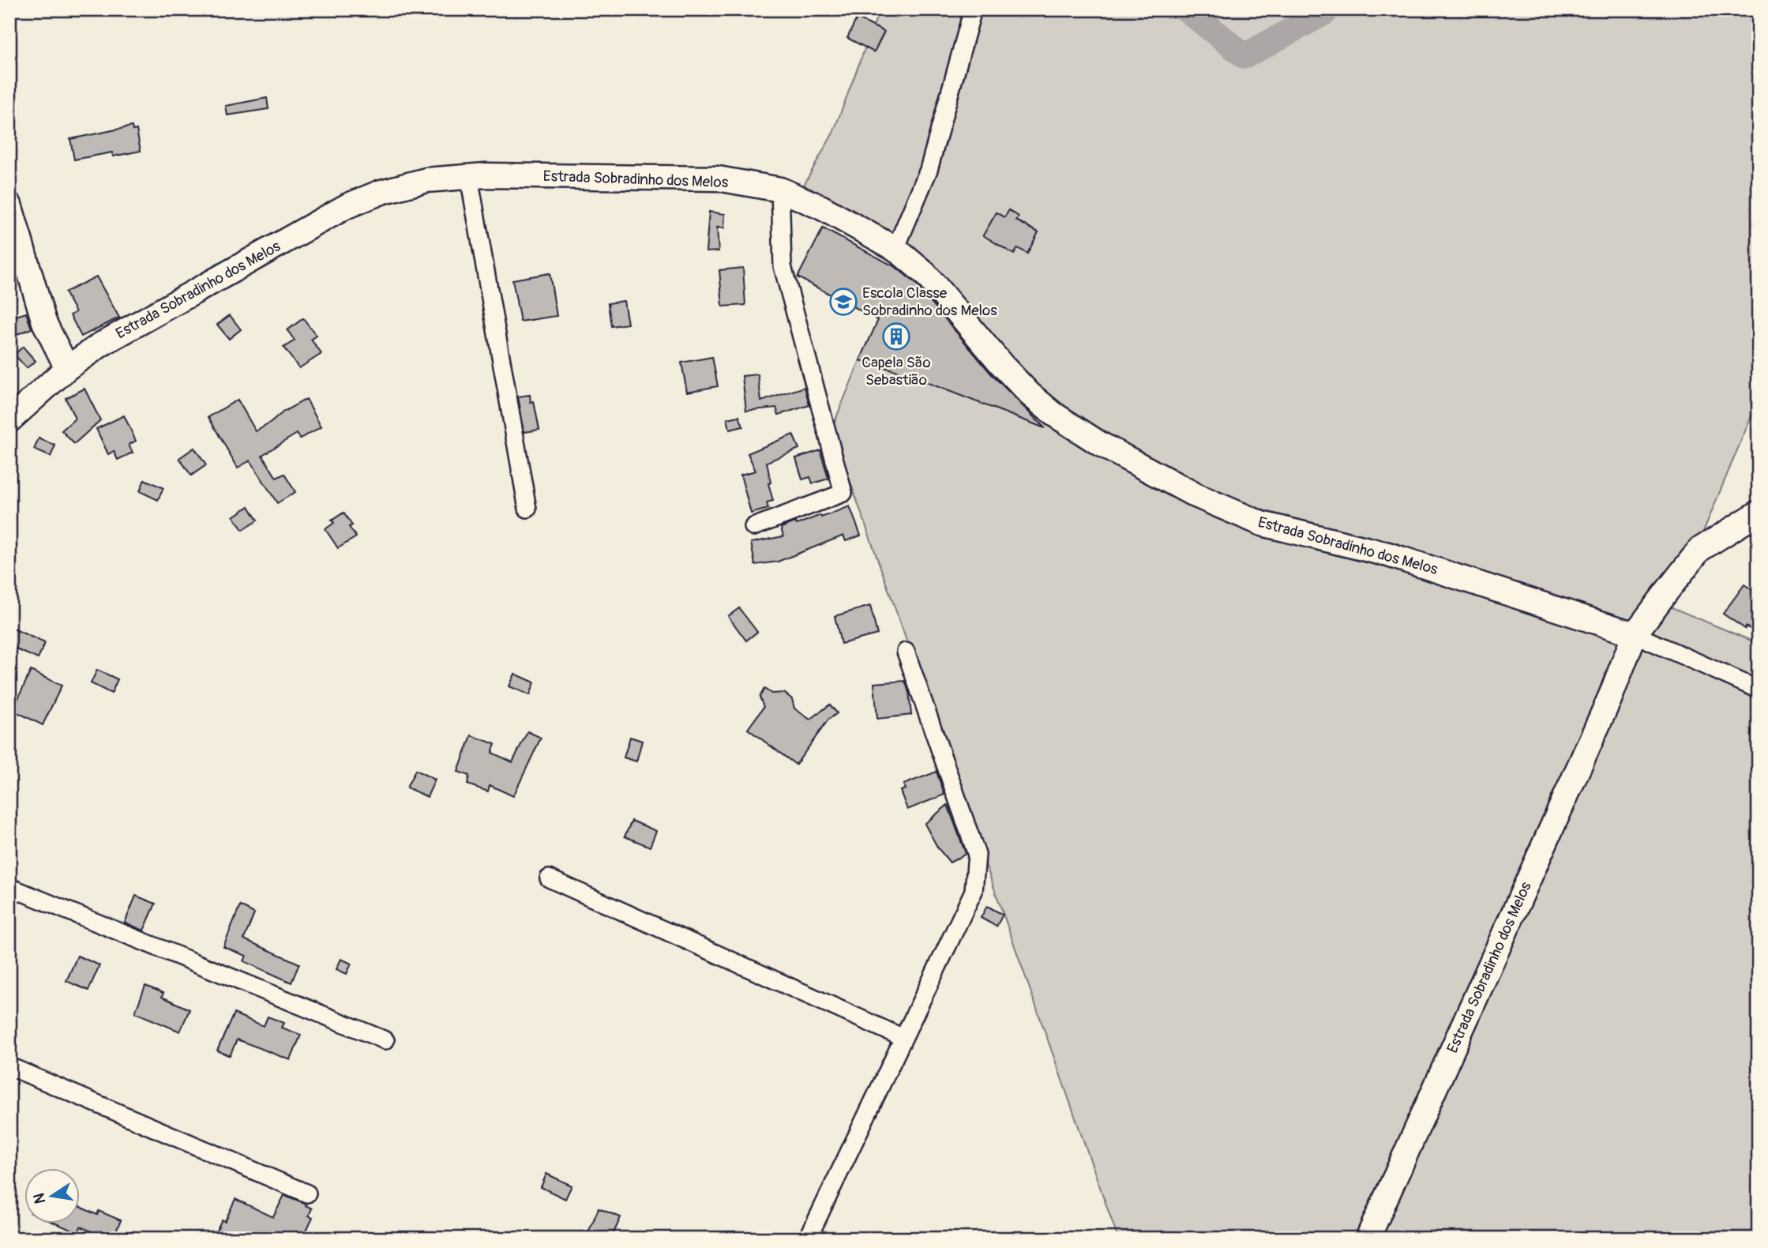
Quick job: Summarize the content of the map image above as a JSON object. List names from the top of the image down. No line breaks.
{"streets":{"street":["Estrada Sobradinho dos Melos"]},"places":{"school or university":["Escola Classe Sobradinho dos Melos"],"building":["Capela São Sebastião"]},"north":"left"}
